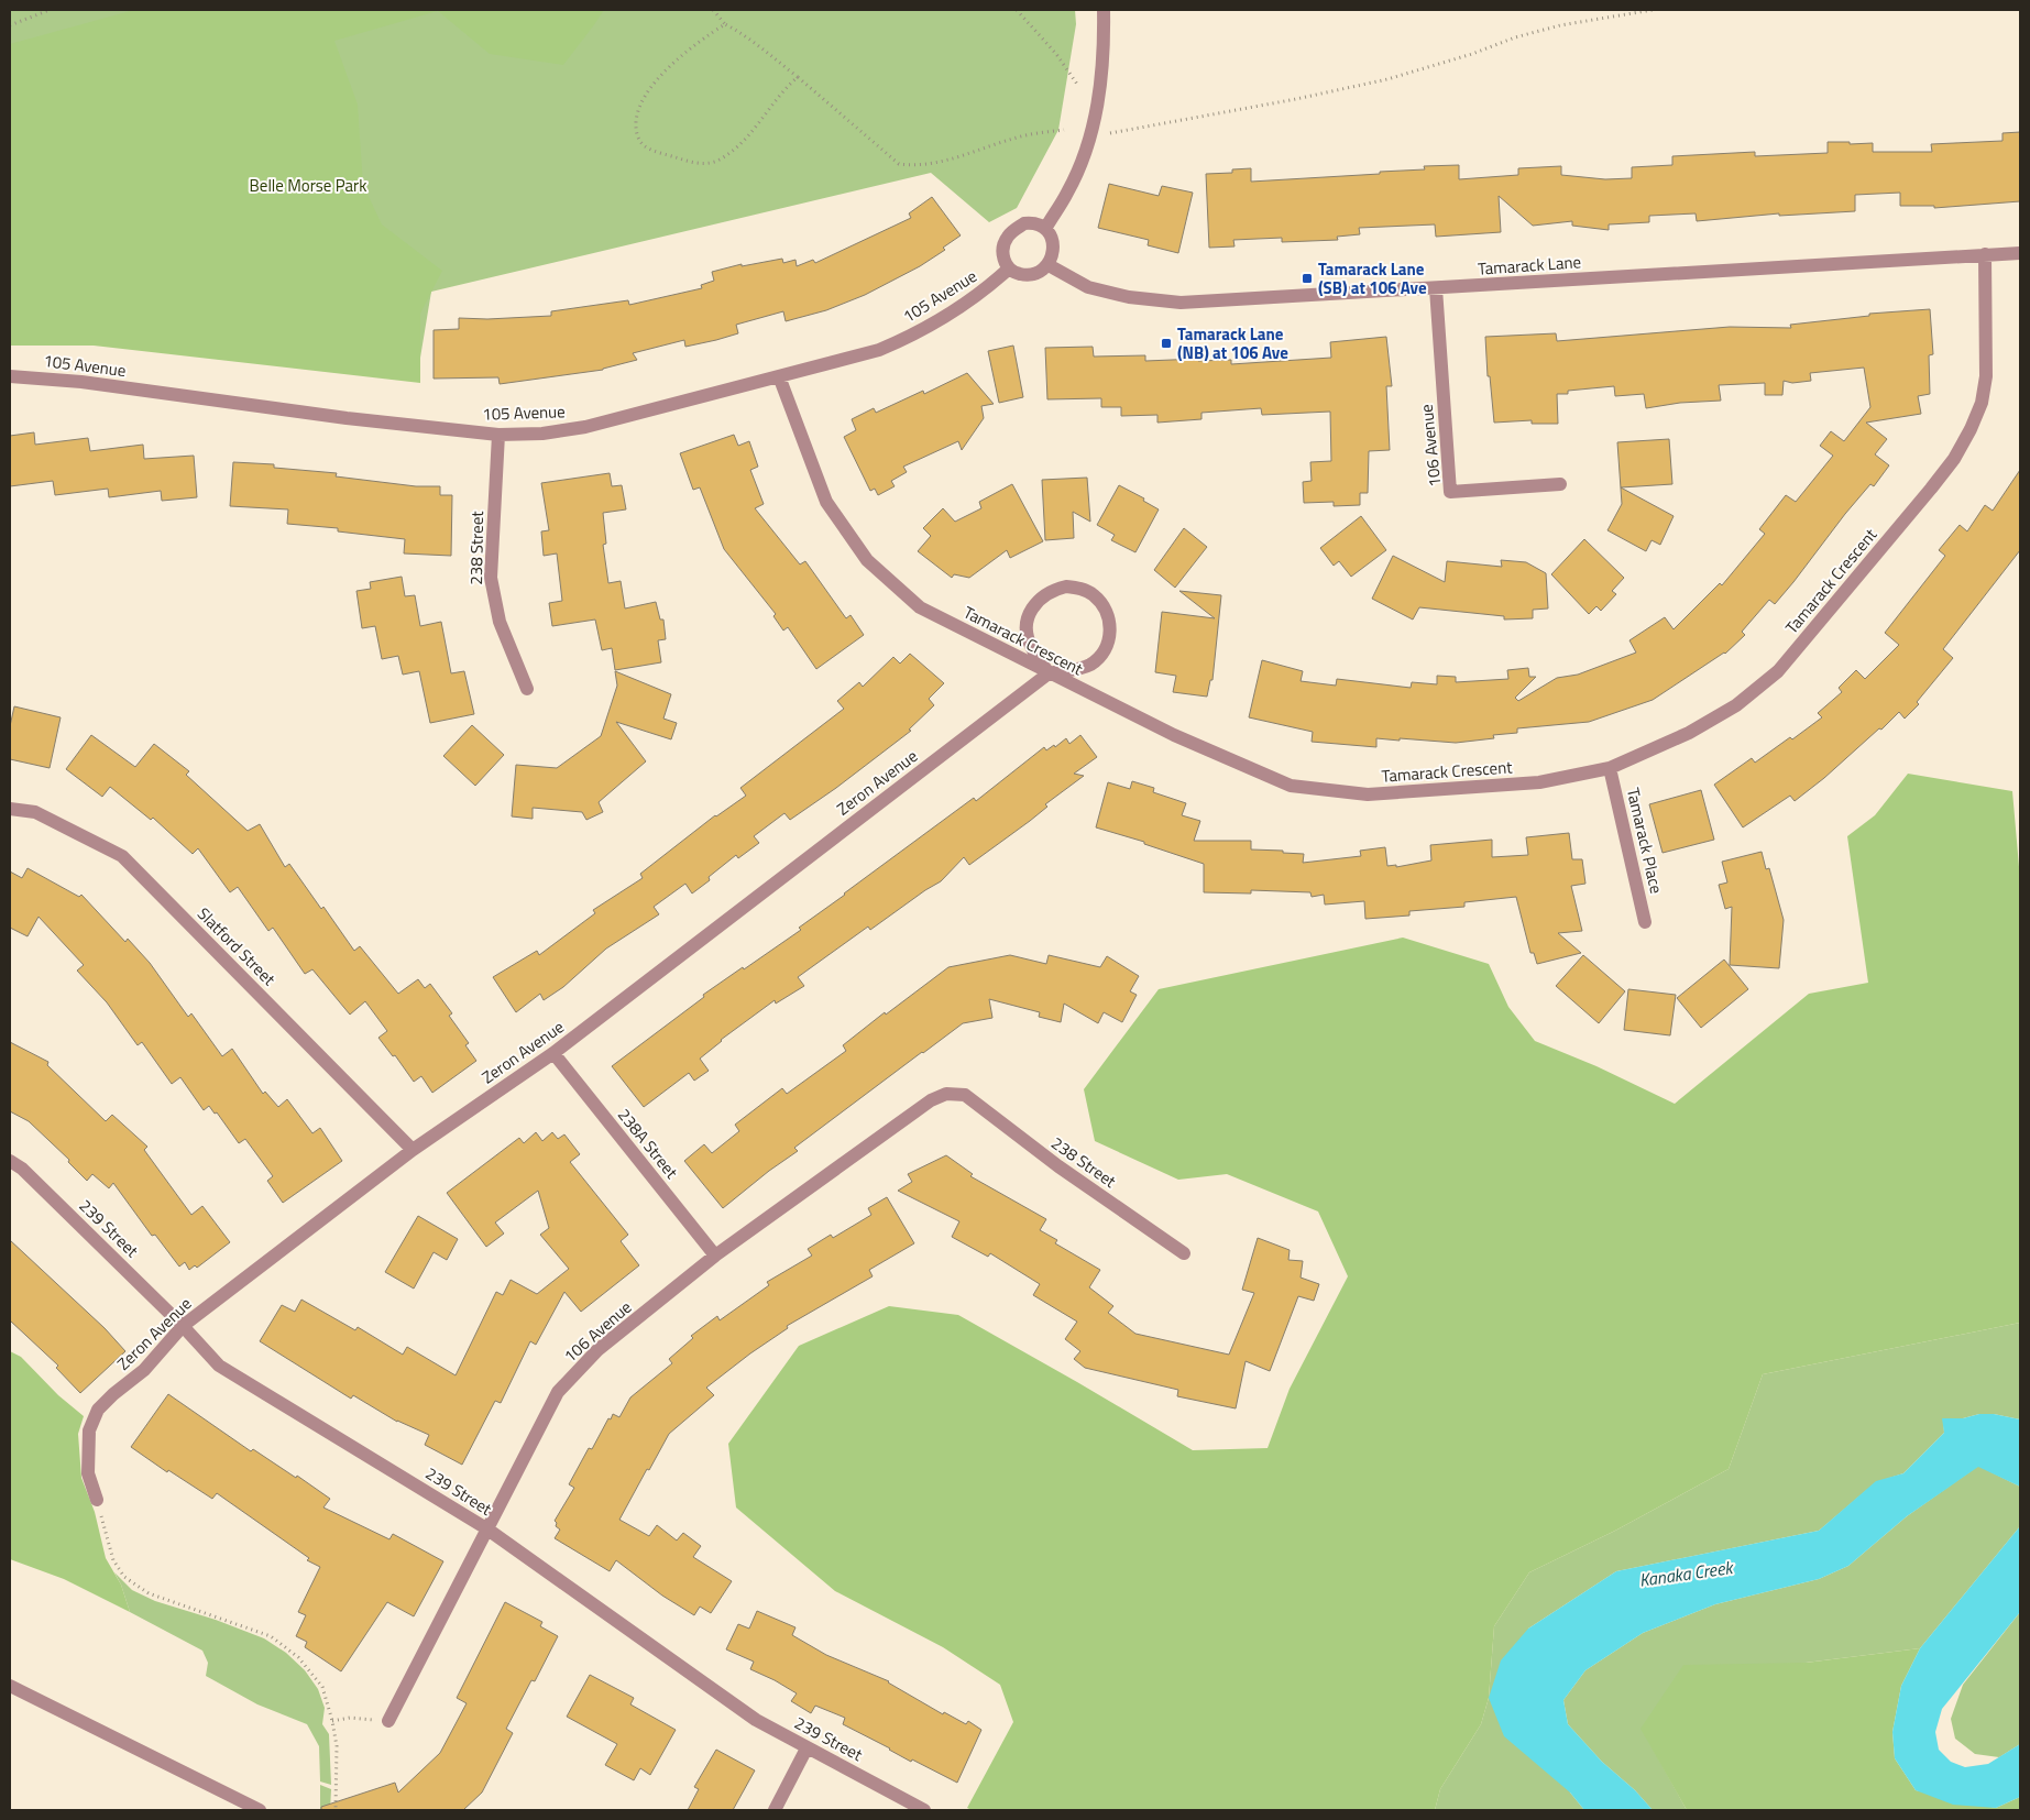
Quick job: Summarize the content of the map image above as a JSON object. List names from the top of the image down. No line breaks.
{"streets":{"street":["Tamarack Lane","105 Avenue","106 Avenue","238 Street","Tamarack Crescent","Zeron Avenue","Tamarack Place","Slatford Street","238A Street","239 Street"]},"crossings":[["Tamarack Lane","105 Avenue"],["Tamarack Lane","106 Avenue"],["Tamarack Lane","Tamarack Crescent"],["105 Avenue","238 Street"],["105 Avenue","Tamarack Crescent"],["106 Avenue","238 Street"],["106 Avenue","238A Street"],["106 Avenue","239 Street"],["Tamarack Crescent","Zeron Avenue"],["Tamarack Crescent","Tamarack Place"],["Zeron Avenue","Slatford Street"],["Zeron Avenue","238A Street"],["Zeron Avenue","239 Street"]],"water":["Kanaka Creek"],"parks":["Belle Morse Park"],"places":{"transit":["Tamarack Lane (SB) at 106 Ave","Tamarack Lane (NB) at 106 Ave"]}}
